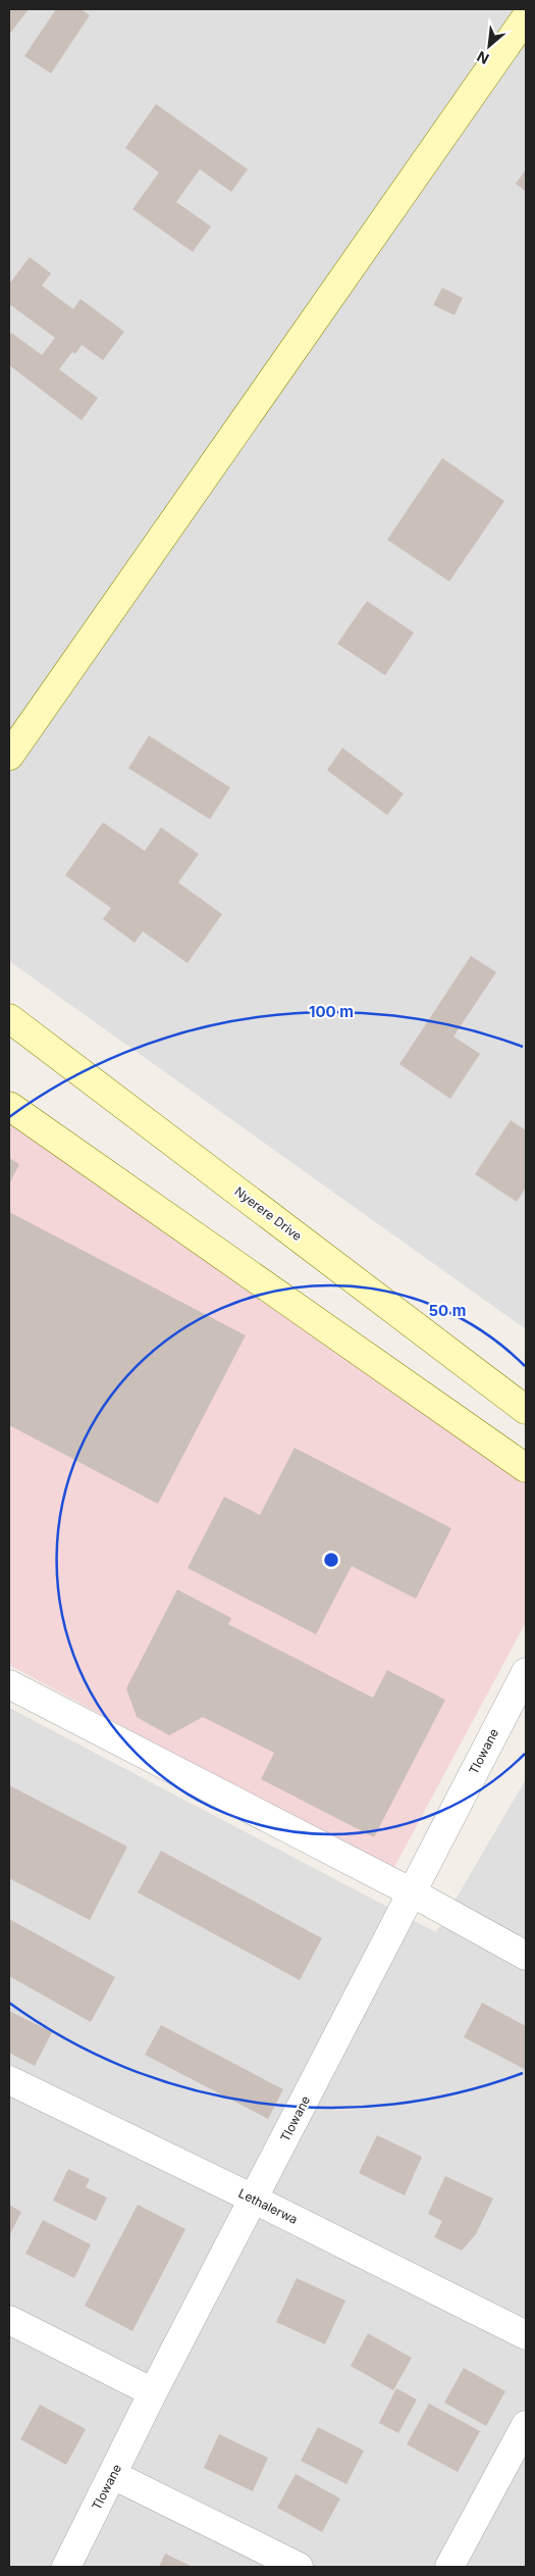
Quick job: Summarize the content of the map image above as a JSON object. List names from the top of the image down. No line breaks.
{"streets":{"main road":["Nyerere Drive"],"street":["Tlowane","Lethalerwa"]},"crossings":[["Tlowane","Lethalerwa"]],"north":"bottom left","rings":["100 m","50 m"]}
